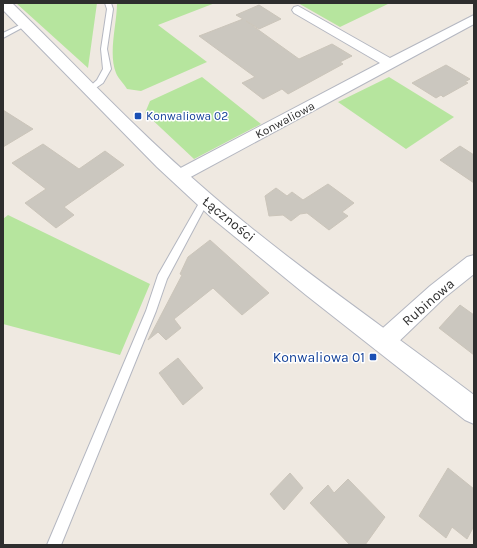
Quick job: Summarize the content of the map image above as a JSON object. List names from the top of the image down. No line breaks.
{"streets":{"street":["Konwaliowa","Łączności","Rubinowa"]},"crossings":[["Konwaliowa","Łączności"],["Łączności","Rubinowa"]],"places":{"transit":["Konwaliowa 02","Konwaliowa 01"]}}
